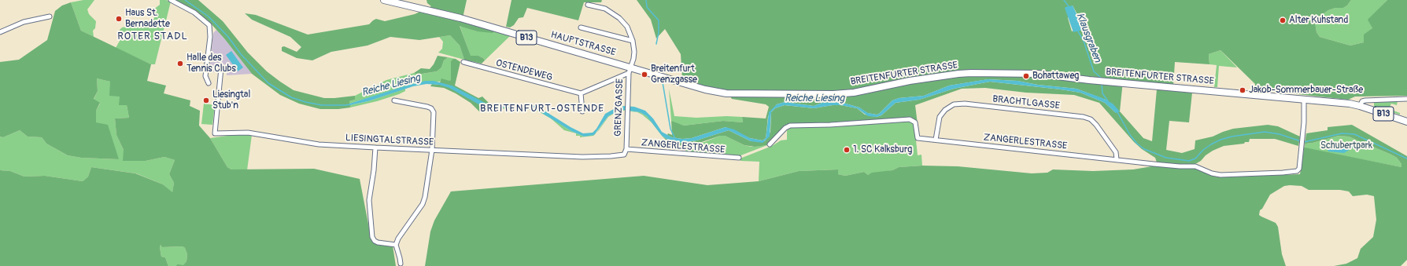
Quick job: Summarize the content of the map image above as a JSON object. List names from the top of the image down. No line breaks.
{"streets":{"main road":["B13","HAUPTSTRASSE","BREITENFURTER STRASSE"],"street":["OSTENDEWEG","BRACHTLGASSE","GRENZGASSE","LIESINGTALSTRASSE","ZANGERLESTRASSE"]},"crossings":[["HAUPTSTRASSE","BREITENFURTER STRASSE"],["HAUPTSTRASSE","GRENZGASSE"],["BREITENFURTER STRASSE","ZANGERLESTRASSE"],["BRACHTLGASSE","ZANGERLESTRASSE"],["GRENZGASSE","LIESINGTALSTRASSE"],["GRENZGASSE","ZANGERLESTRASSE"],["LIESINGTALSTRASSE","ZANGERLESTRASSE"]],"districts":["ROTER STADL","BREITENFURT-OSTENDE"],"water":["Klausgraben","Reiche Liesing"],"parks":["Schubertpark"],"places":["Haus St. Bernadette","Alter Kuhstand","Halle des Tennis Clubs","Breitenfurt Grenzgasse","Bohattaweg","Jakob-Sommerbauer-Straße","Liesingtal Stub'n","1. SC Kalksburg"]}
